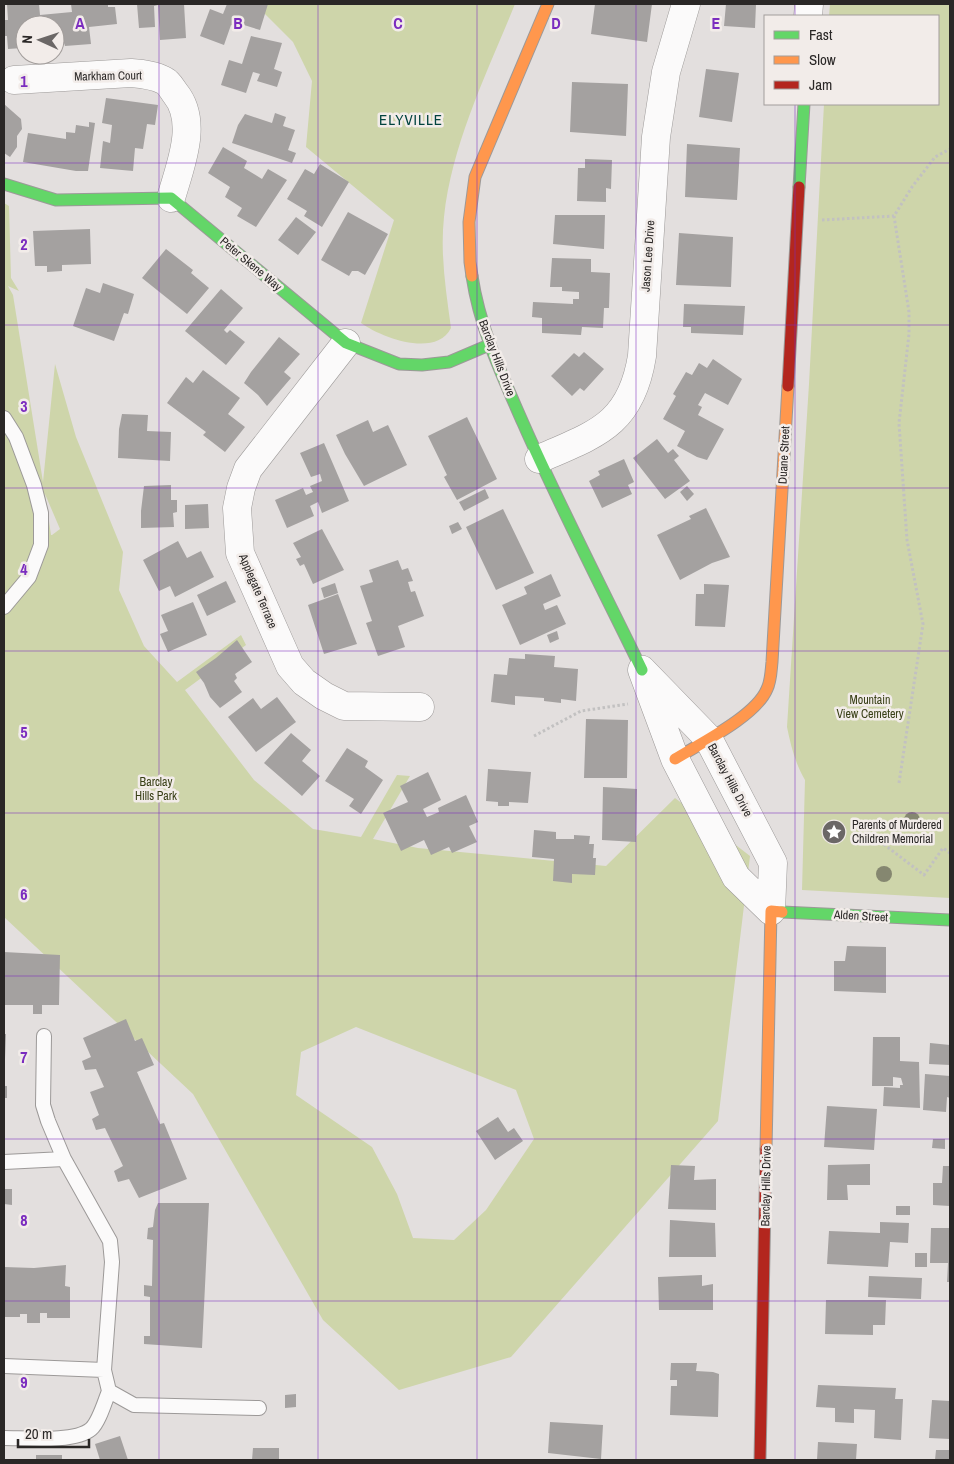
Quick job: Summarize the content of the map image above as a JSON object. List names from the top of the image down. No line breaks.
{"streets":{"street":["Markham Court","Jason Lee Drive","Peter Skene Way","Barclay Hills Drive","Duane Street","Applegate Terrace","Alden Street"]},"crossings":[["Markham Court","Peter Skene Way"],["Jason Lee Drive","Barclay Hills Drive"],["Peter Skene Way","Barclay Hills Drive"],["Peter Skene Way","Applegate Terrace"],["Barclay Hills Drive","Duane Street"],["Barclay Hills Drive","Alden Street"]],"districts":["ELYVILLE"],"parks":["Mountain View Cemetery","Barclay Hills Park"],"places":{"place":["Parents of Murdered Children Memorial"]},"legend":["Fast","Slow","Jam"],"scale_bar":"20 m","north":"left","grid":{"columns":["A","B","C","D","E"],"rows":["1","2","3","4","5","6","7","8","9"]}}
